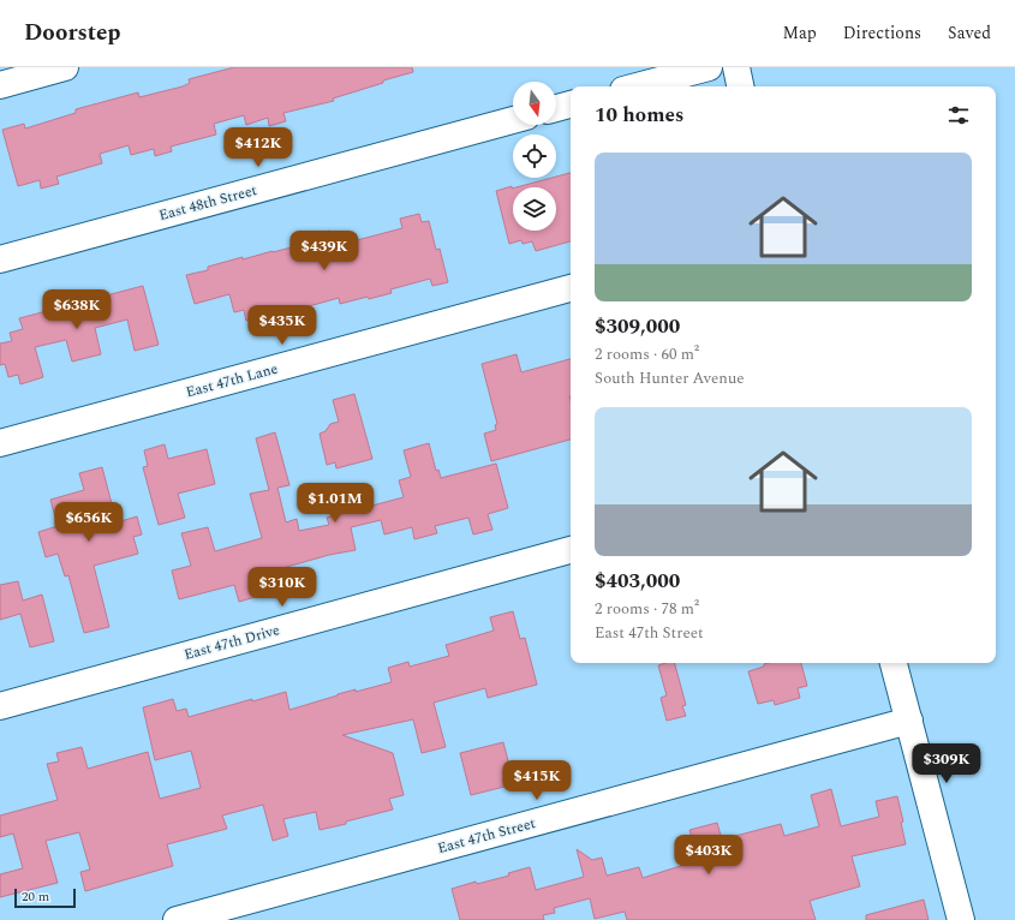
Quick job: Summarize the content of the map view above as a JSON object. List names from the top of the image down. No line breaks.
{"streets":{"street":["East 48th Street","East 47th Lane","East 47th Drive","East 47th Street"]},"scale_bar":"20 m","north":"bottom","page":{"header":"Doorstep","nav":["Map","Directions","Saved"],"heading":"10 homes","price":["$412K","$439K","$638K","$435K","$1.01M","$656K","$310K","$309K","$415K","$403K"],"list":[{"name":"$309,000","note":"2 rooms · 60 m² · South Hunter Avenue"},{"name":"$403,000","note":"2 rooms · 78 m² · East 47th Street"}],"scale":"20 m"}}
